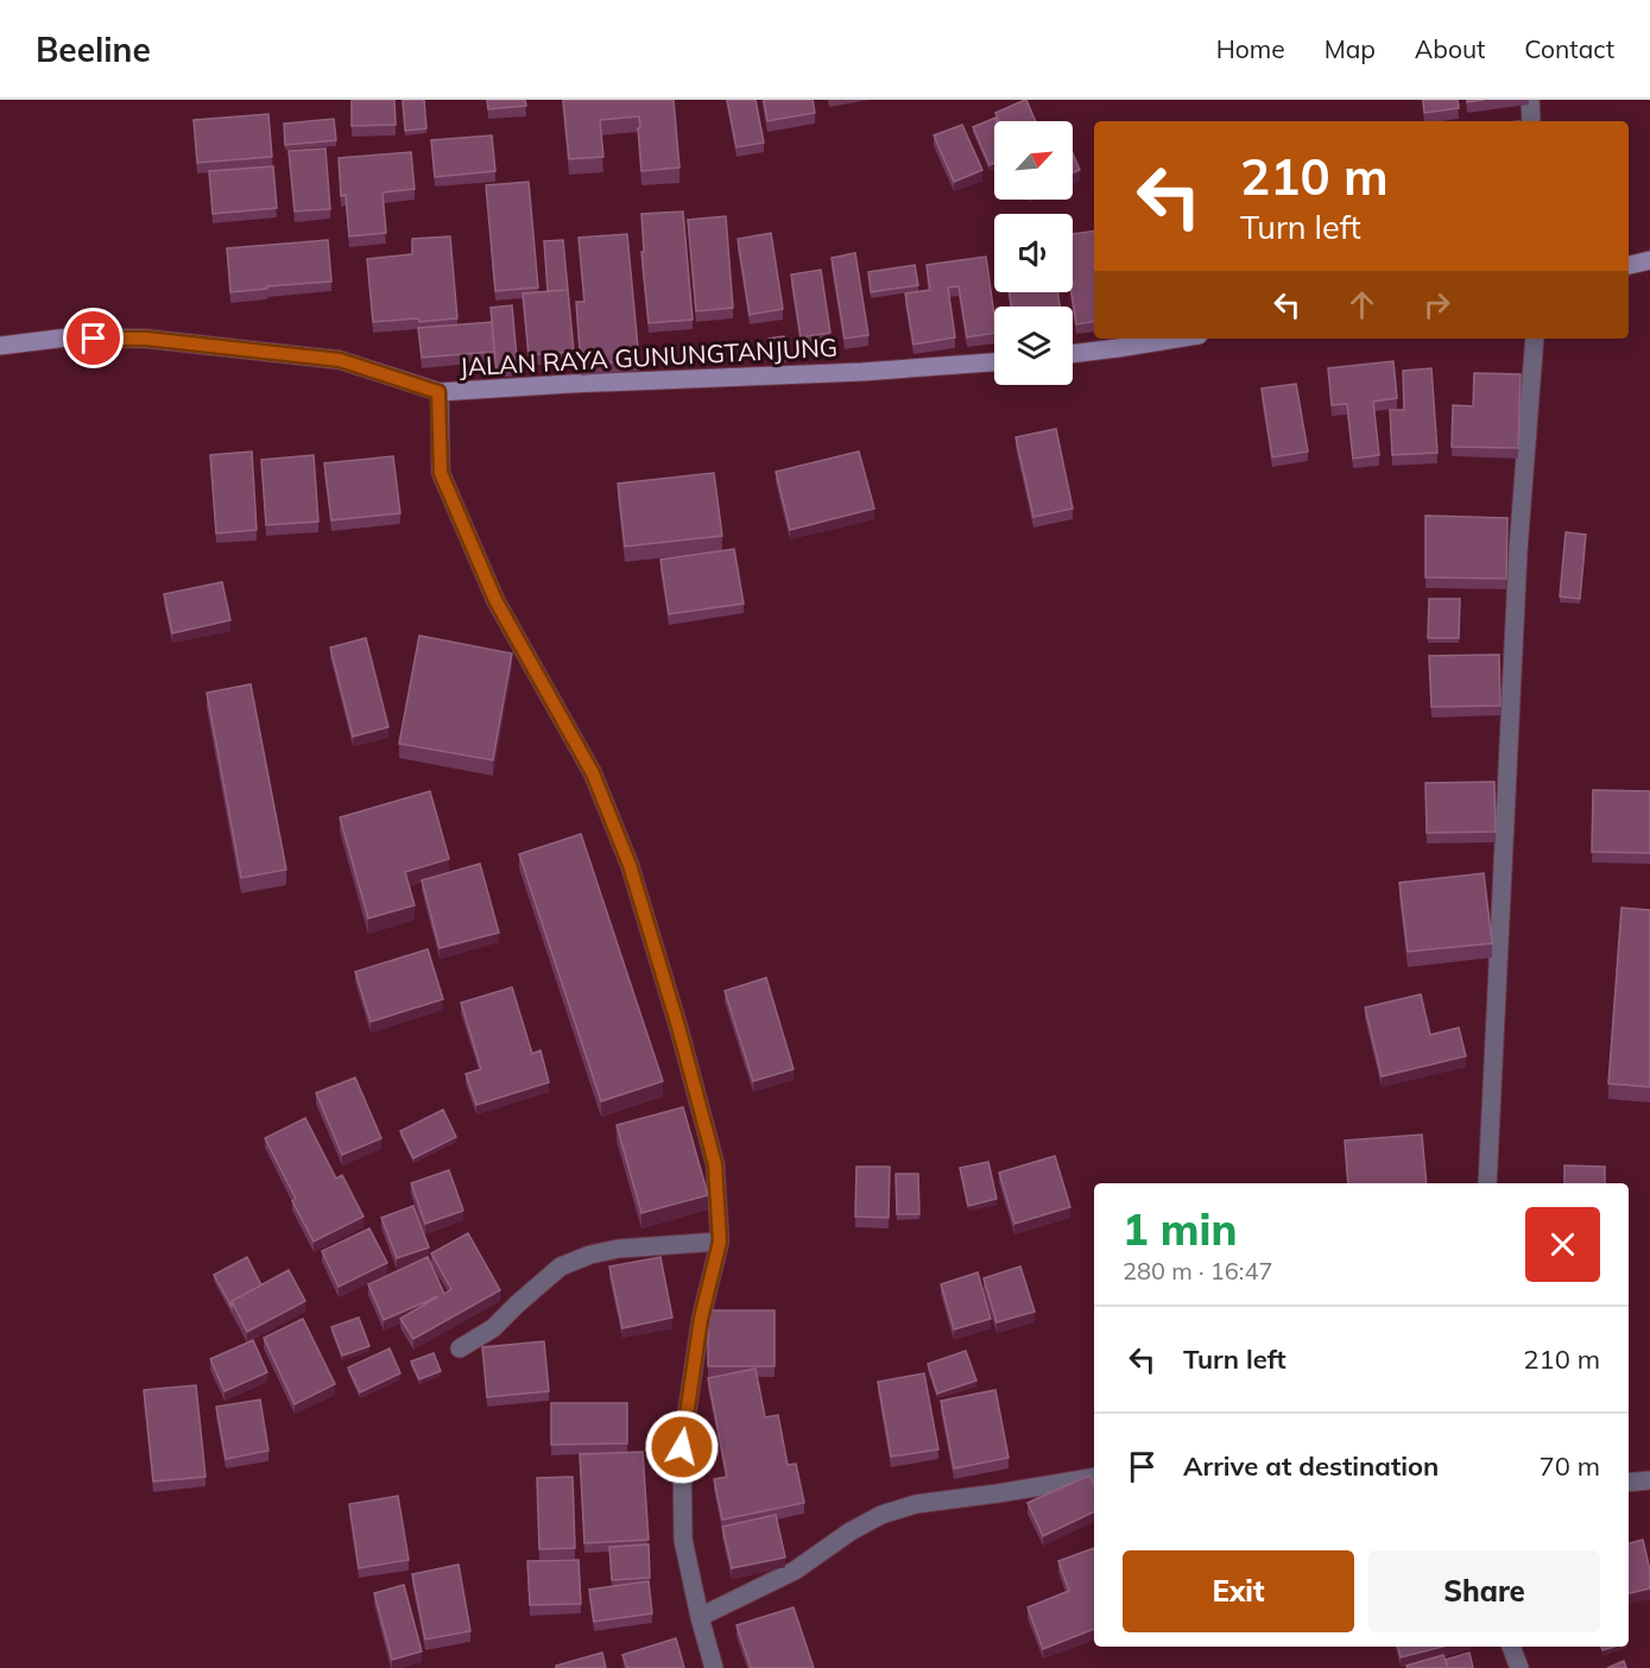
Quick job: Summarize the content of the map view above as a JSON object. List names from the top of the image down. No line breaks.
{"streets":{"main road":["JALAN RAYA GUNUNGTANJUNG"]},"north":"top right","page":{"header":"Beeline","nav":["Home","Map","About","Contact"],"turn":["210 m","Turn left"],"heading":["1 min","280 m · 16:47"],"list":[{"name":"Turn left","value":"210 m"},{"name":"Arrive at destination","value":"70 m"}],"buttons":["Exit","Share"]}}
